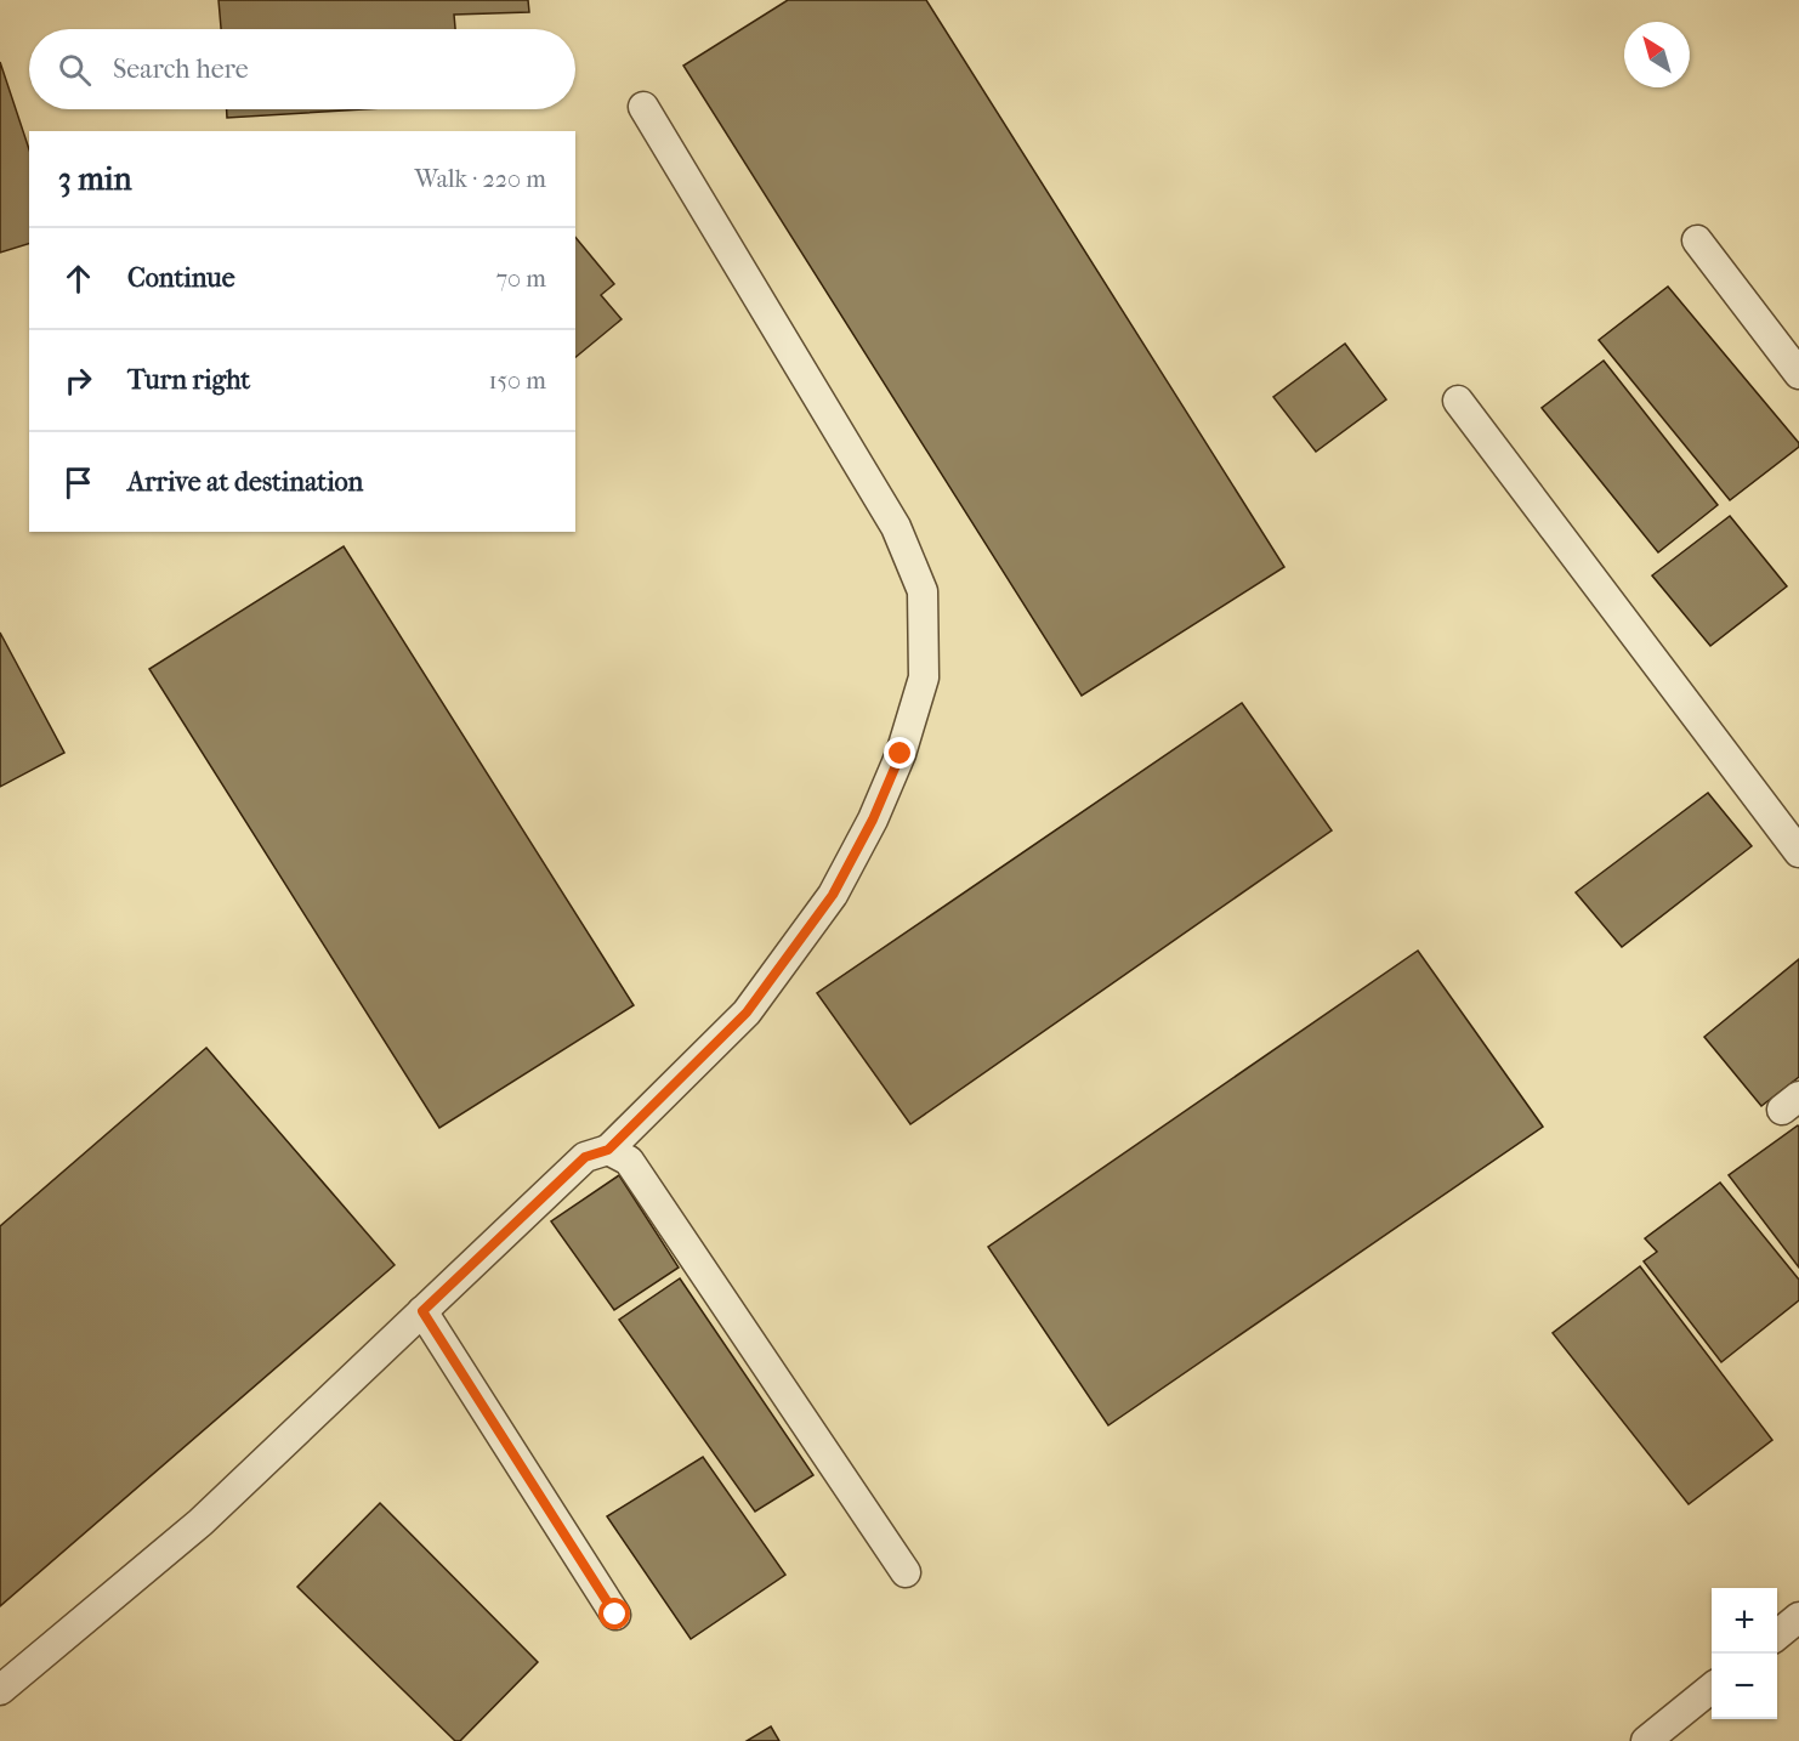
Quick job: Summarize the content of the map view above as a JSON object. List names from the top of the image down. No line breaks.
{"north":"top left","page":{"search":"Search here","heading":["3 min","Walk · 220 m"],"list":[["Continue","70 m"],["Turn right","150 m"],"Arrive at destination"],"map_buttons":["+","−"]}}
